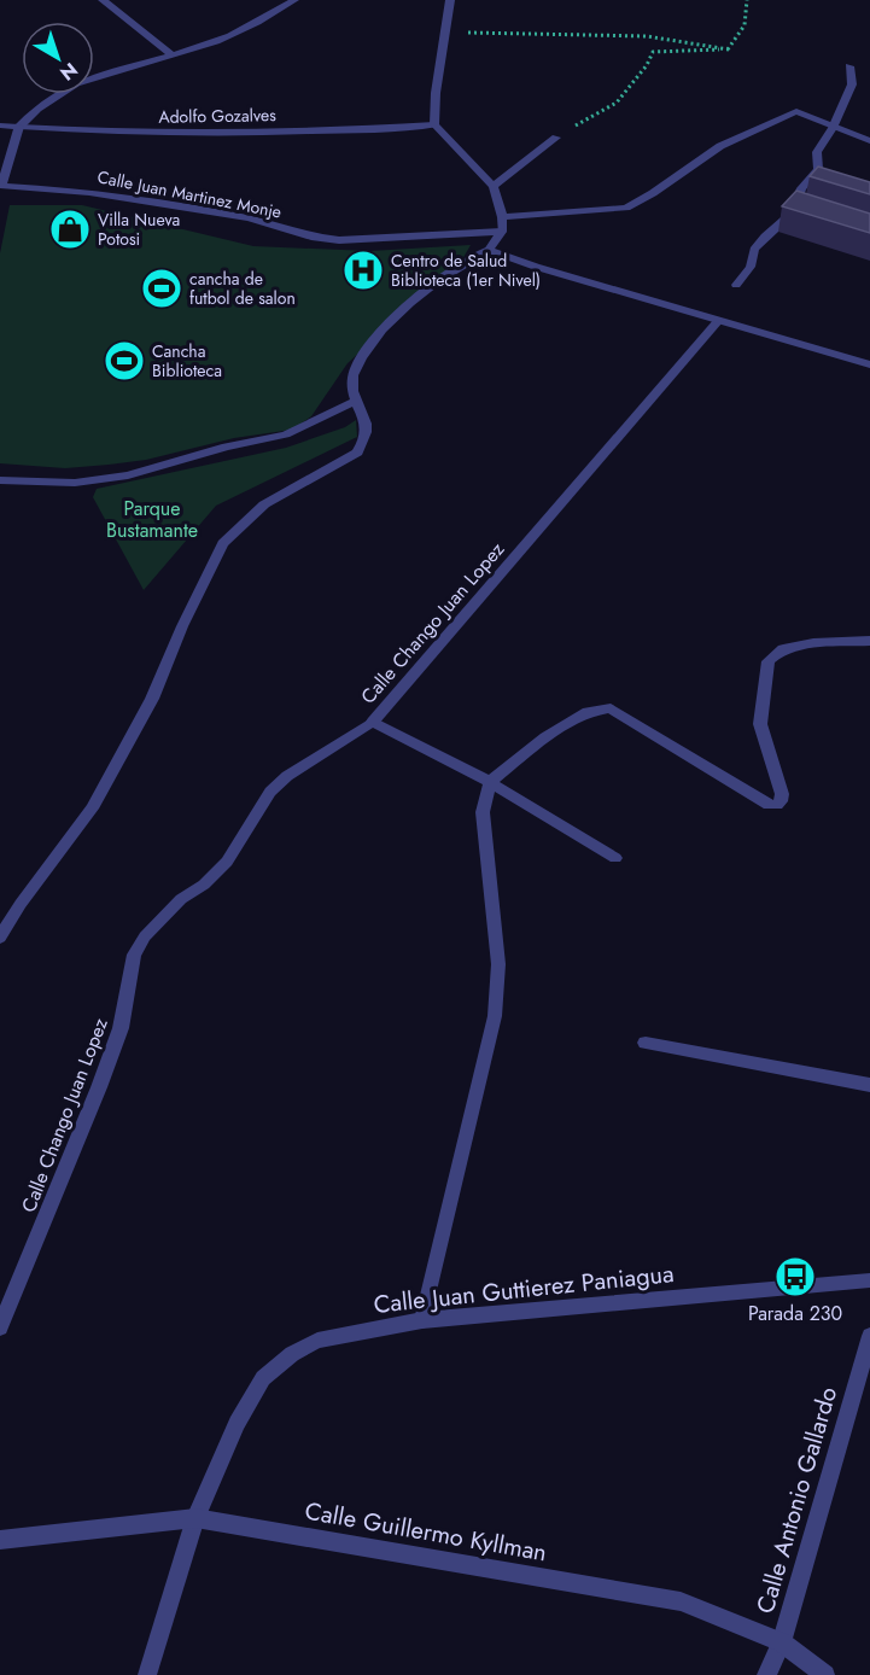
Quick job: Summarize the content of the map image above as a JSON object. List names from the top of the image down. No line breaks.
{"streets":{"street":["Adolfo Gozalves","Calle Juan Martinez Monje","Calle Chango Juan Lopez","Calle Juan Guttierez Paniagua","Calle Antonio Gallardo","Calle Guillermo Kyllman"]},"crossings":[["Calle Juan Guttierez Paniagua","Calle Guillermo Kyllman"],["Calle Antonio Gallardo","Calle Guillermo Kyllman"]],"parks":["Parque Bustamante"],"places":{"shop":["Villa Nueva Potosi"],"hospital":["Centro de Salud Biblioteca (1er Nivel)"],"sports":["cancha de futbol de salon","Cancha Biblioteca"],"bus stop":["Parada 230"]},"north":"bottom right"}
